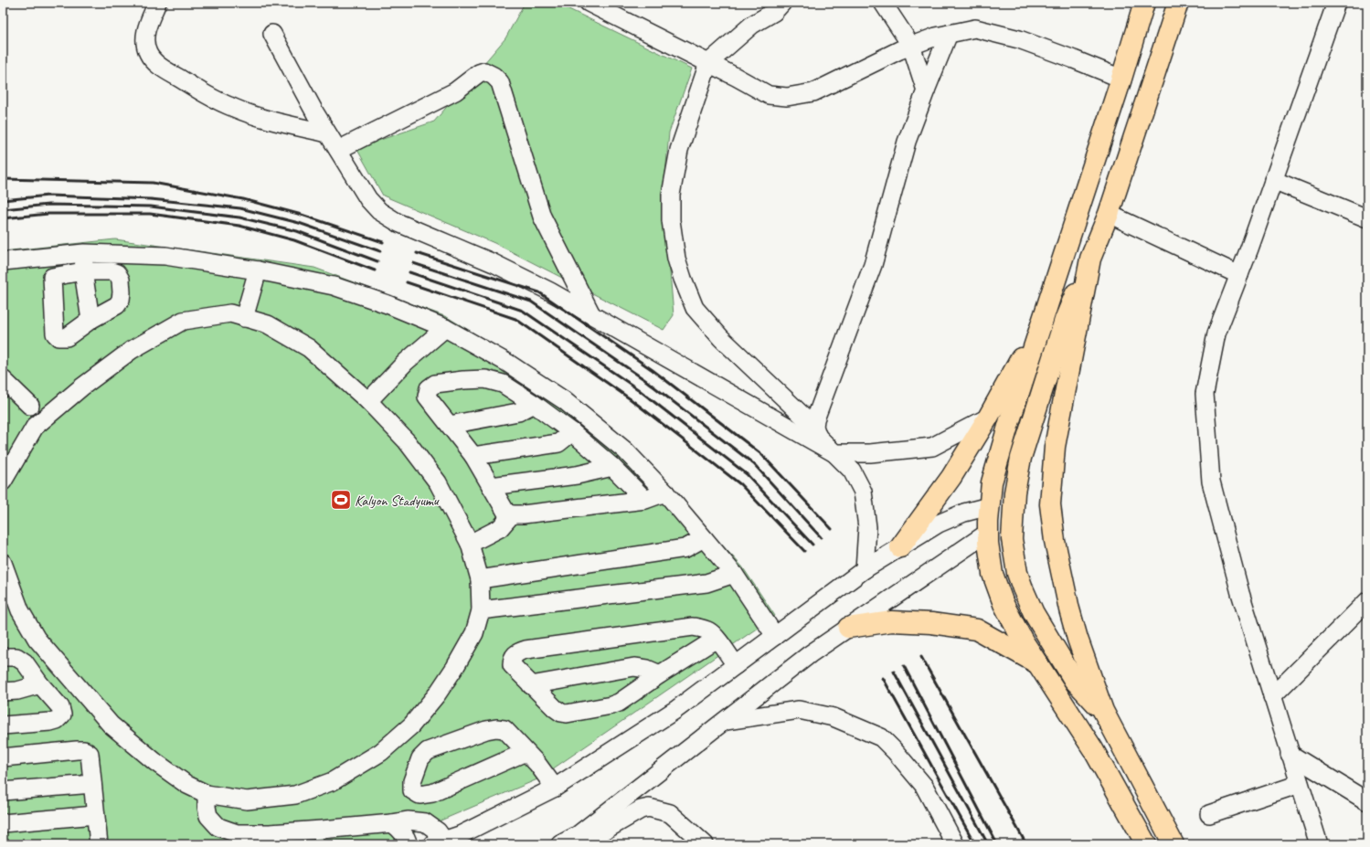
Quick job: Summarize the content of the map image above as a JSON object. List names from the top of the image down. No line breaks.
{"places":{"sports":["Kalyon Stadyumu"]}}
